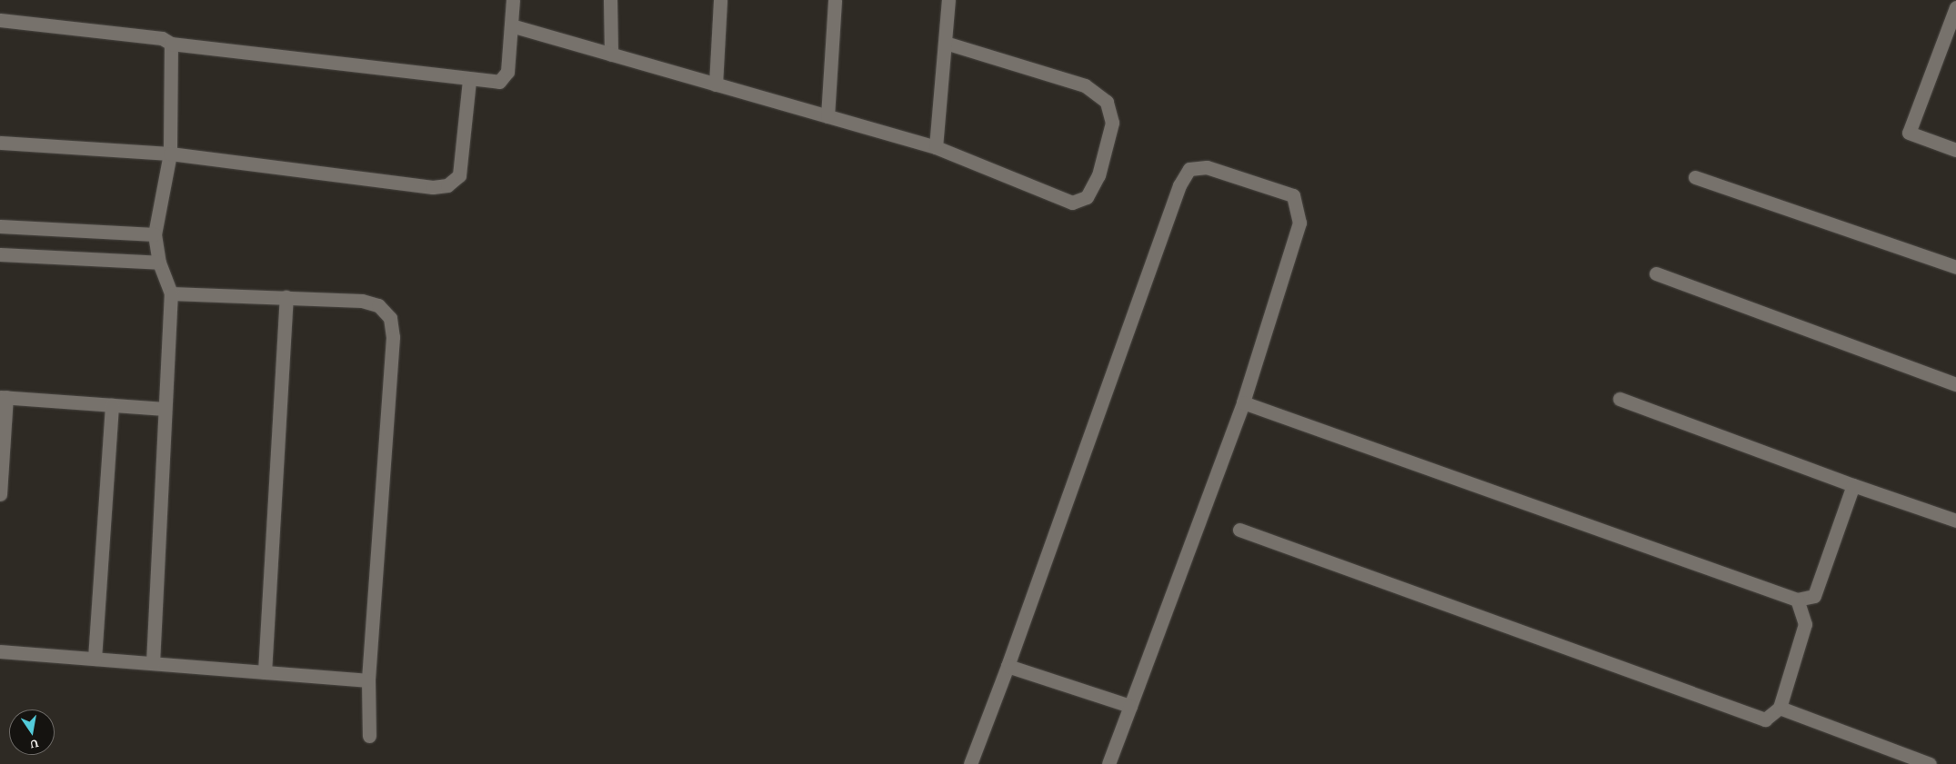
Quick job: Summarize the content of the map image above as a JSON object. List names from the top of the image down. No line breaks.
{"north":"bottom"}
